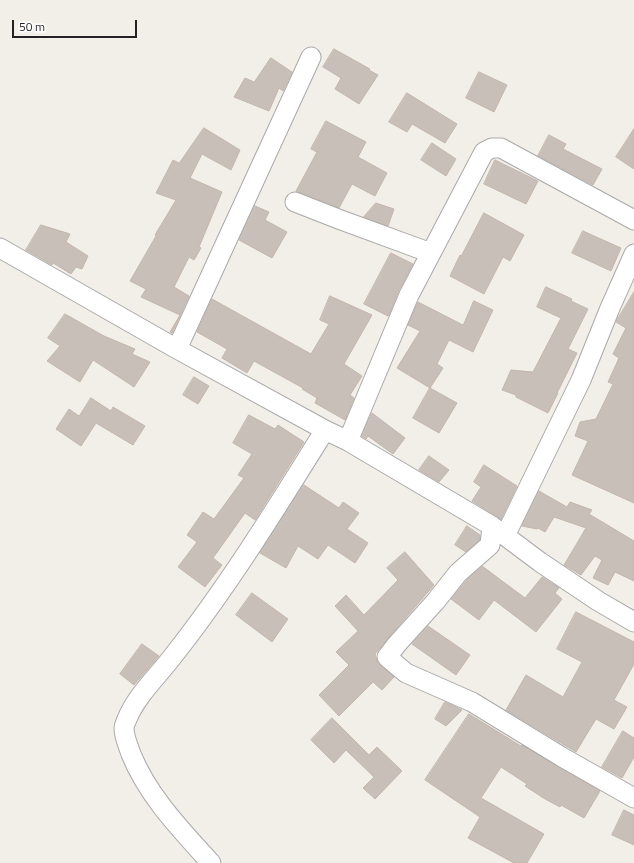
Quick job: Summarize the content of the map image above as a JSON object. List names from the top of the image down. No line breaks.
{"scale_bar":"50 m"}
